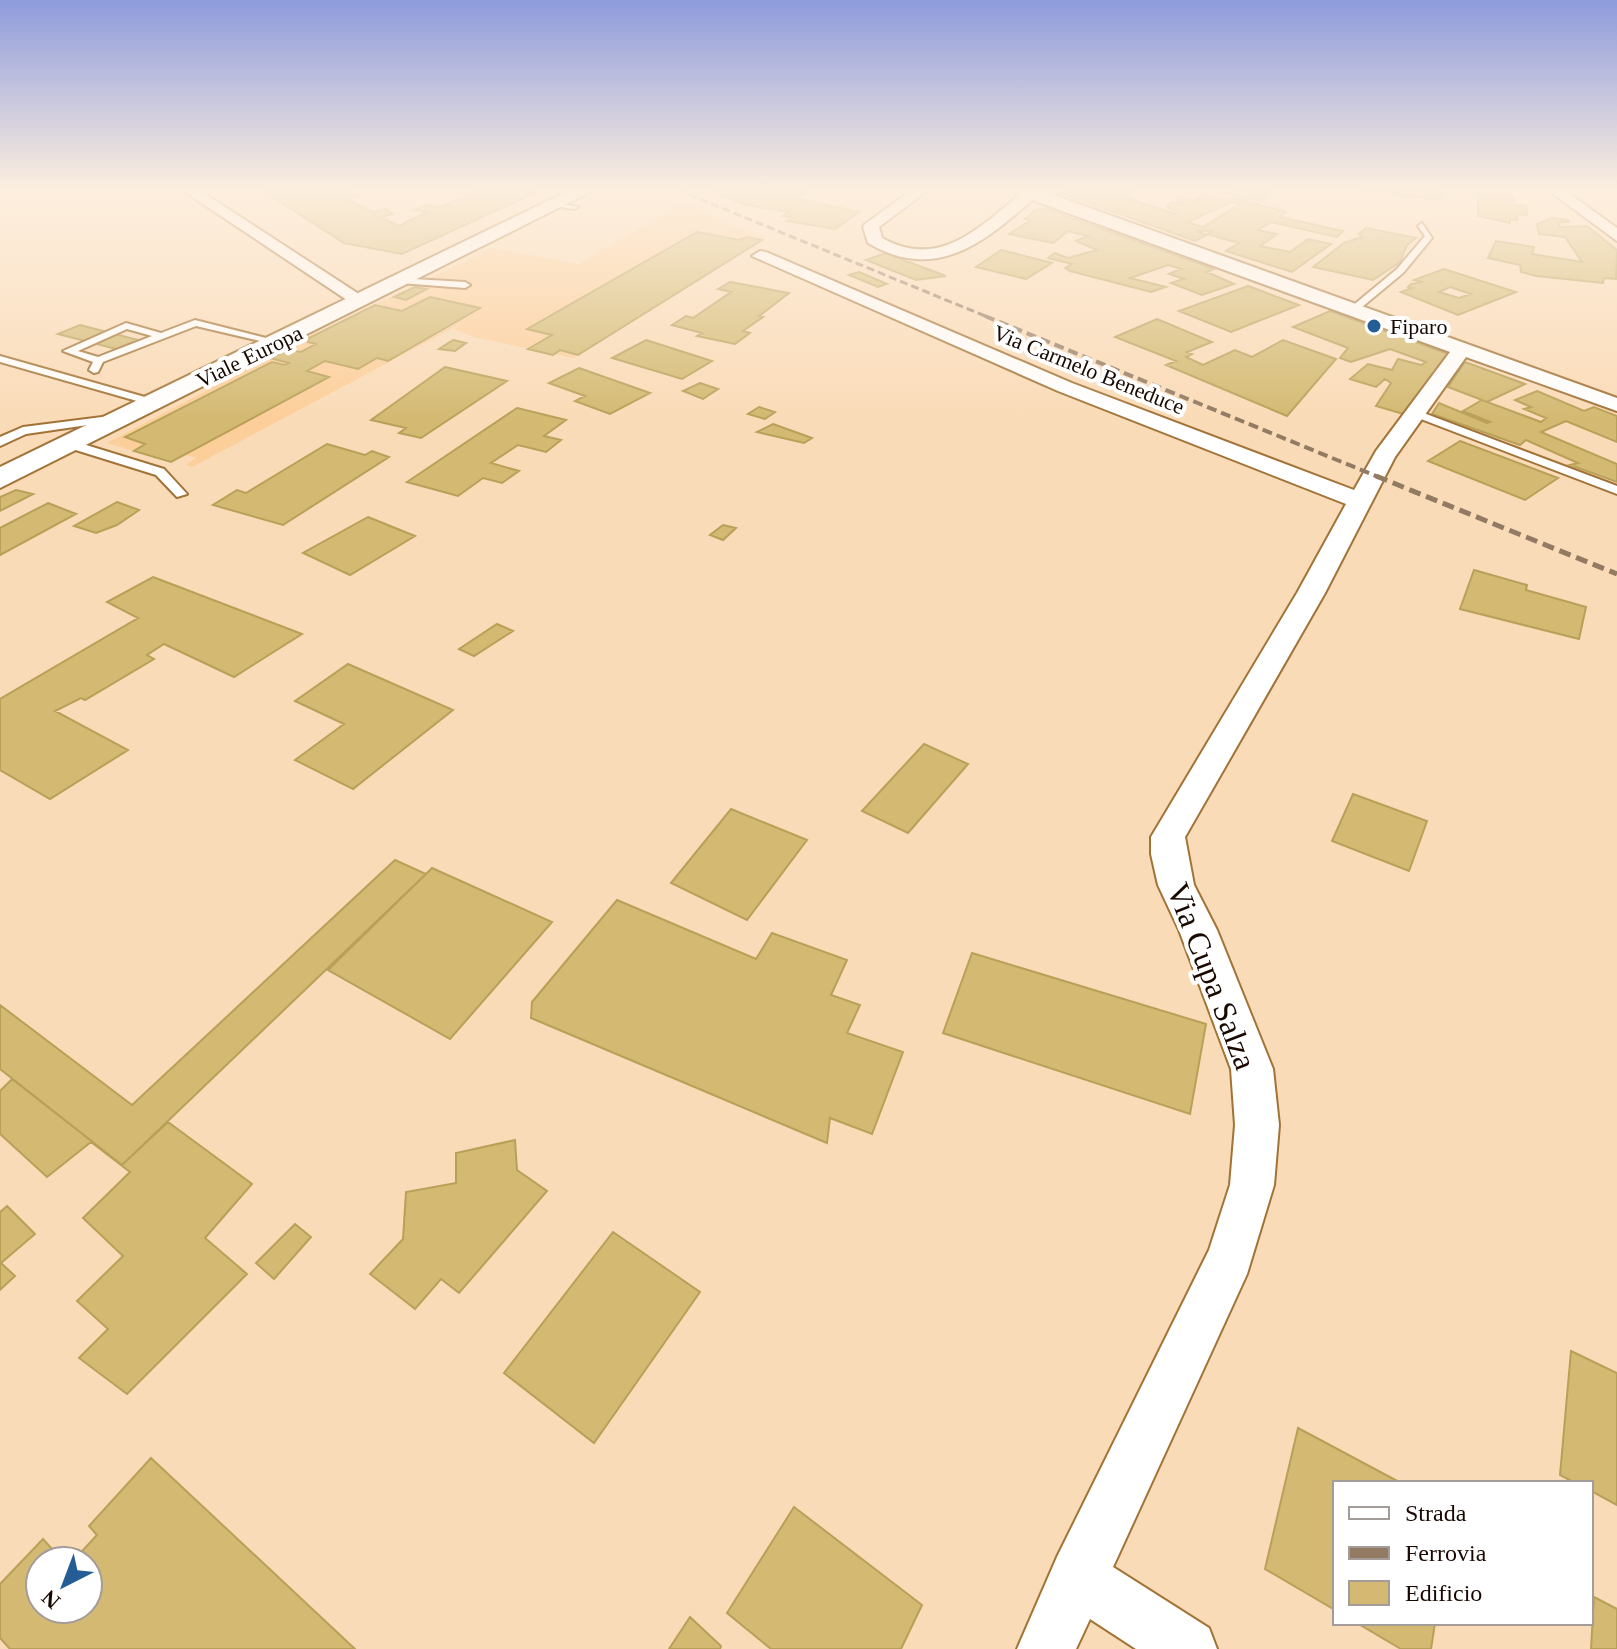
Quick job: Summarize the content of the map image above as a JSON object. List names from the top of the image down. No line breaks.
{"streets":{"street":["Viale Europa","Via Carmelo Beneduce","Via Cupa Salza"]},"crossings":[["Via Carmelo Beneduce","Via Cupa Salza"]],"places":["Fiparo"],"legend":["Strada","Ferrovia","Edificio"],"north":"bottom left"}
